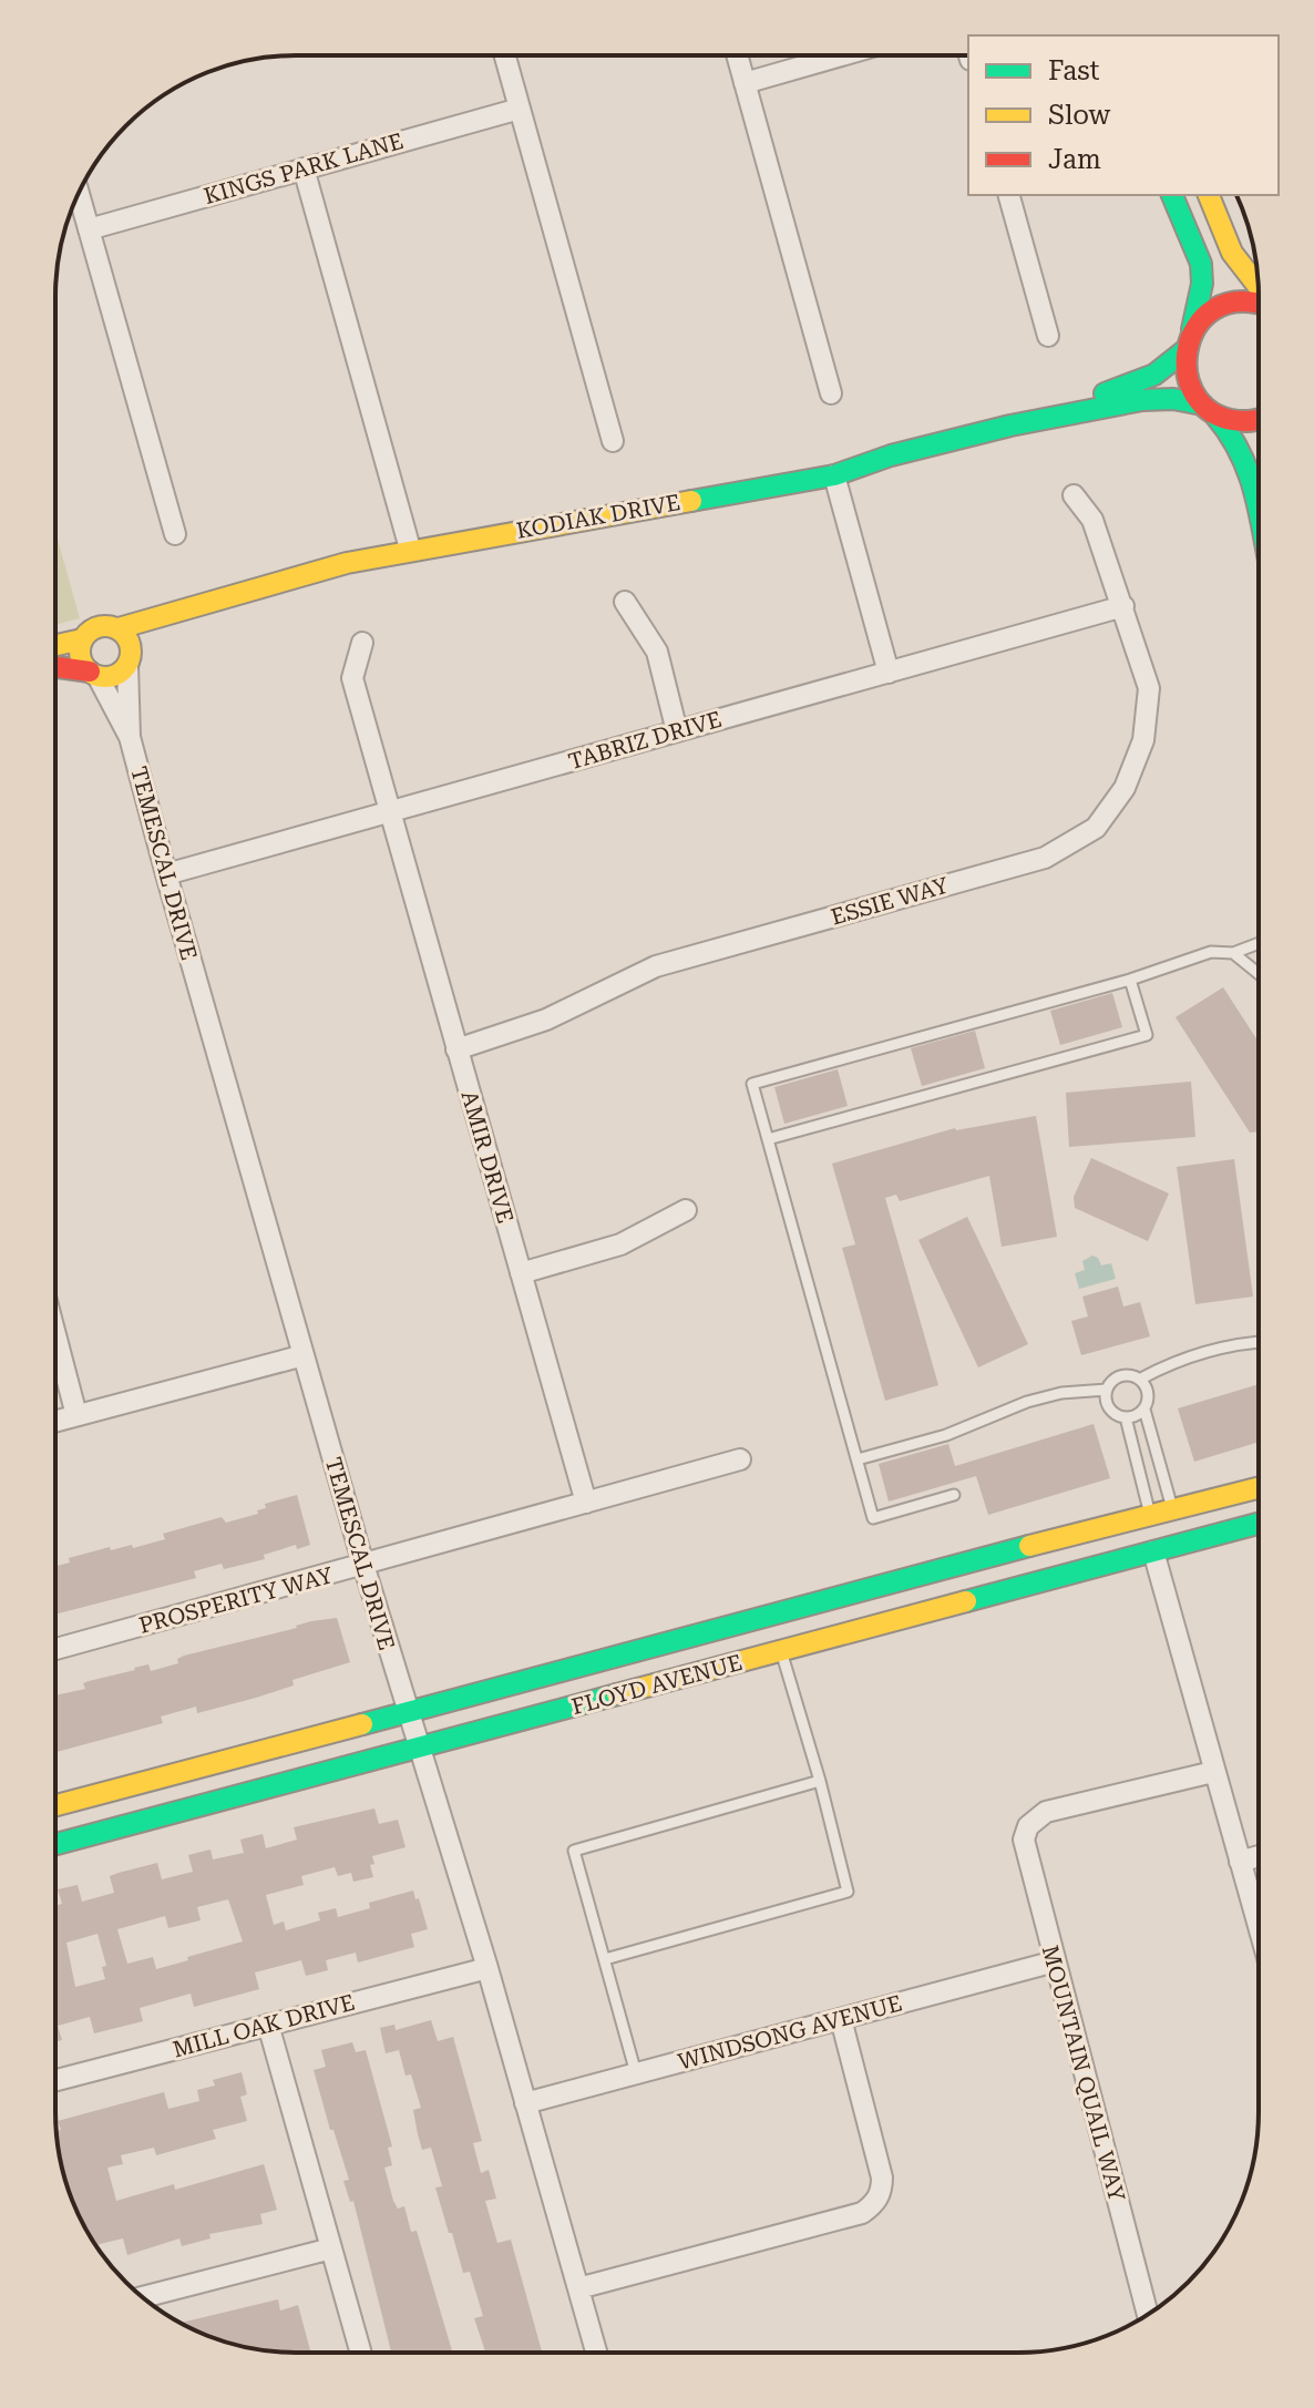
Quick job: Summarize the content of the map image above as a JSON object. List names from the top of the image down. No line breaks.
{"streets":{"street":["KINGS PARK LANE","KODIAK DRIVE","TABRIZ DRIVE","TEMESCAL DRIVE","ESSIE WAY","AMIR DRIVE","PROSPERITY WAY","FLOYD AVENUE","MILL OAK DRIVE","WINDSONG AVENUE","MOUNTAIN QUAIL WAY"]},"crossings":[["KODIAK DRIVE","TEMESCAL DRIVE"],["TABRIZ DRIVE","TEMESCAL DRIVE"],["TABRIZ DRIVE","ESSIE WAY"],["TABRIZ DRIVE","AMIR DRIVE"],["TEMESCAL DRIVE","PROSPERITY WAY"],["TEMESCAL DRIVE","FLOYD AVENUE"],["TEMESCAL DRIVE","MILL OAK DRIVE"],["TEMESCAL DRIVE","WINDSONG AVENUE"],["ESSIE WAY","AMIR DRIVE"],["AMIR DRIVE","PROSPERITY WAY"],["WINDSONG AVENUE","MOUNTAIN QUAIL WAY"]],"legend":["Fast","Slow","Jam"]}
